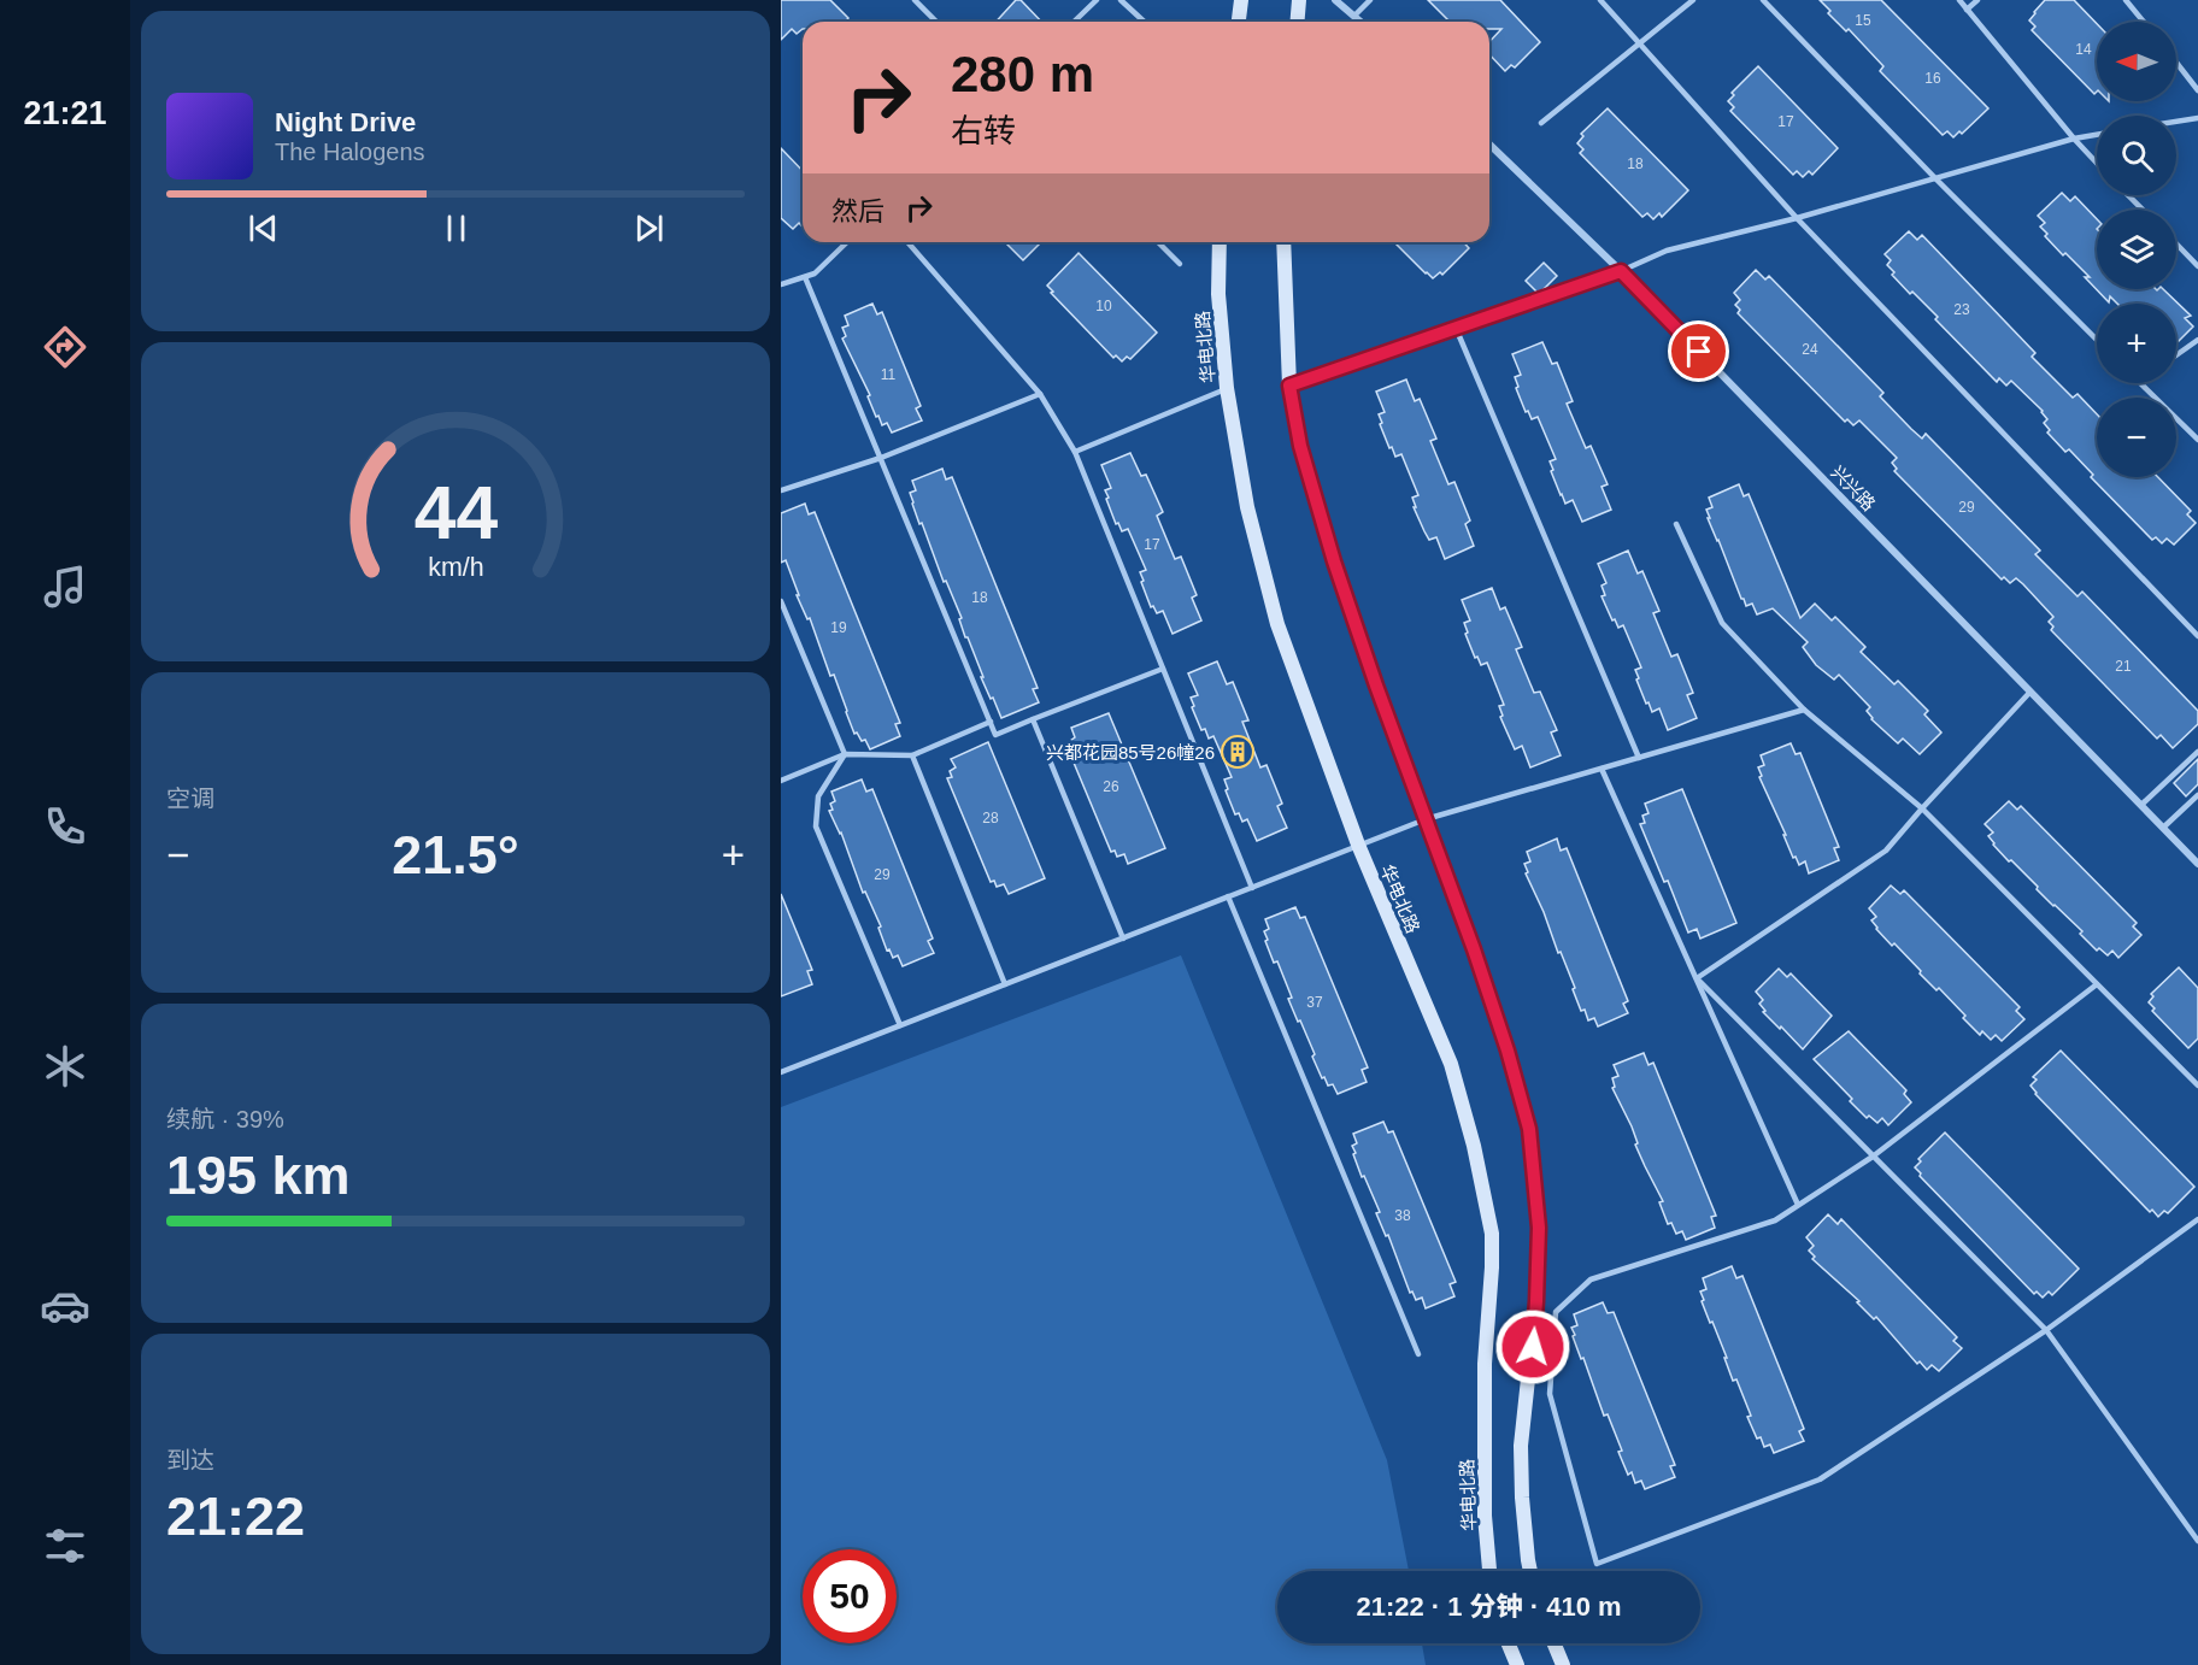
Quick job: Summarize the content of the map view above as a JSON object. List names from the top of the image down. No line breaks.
{"streets":{"main road":["华电北路"],"street":["兴兴路"]},"places":{"building":["兴都花园85号26幢26"]},"house_numbers":["15","14","16","17","18","10","23","24","11","29","17","18","19","21","26","28","29","37","38"],"north":"left","page":{"tabs":"21:21","map_buttons":["+","−"],"turn":["280 m","右转"],"song":["Night Drive","The Halogens"],"then":"然后","tile":["空调",["续航 · 39%","195 km"],["到达","21:22"]],"heat":["−","21.5°","+"],"limit":"50","trip":"21:22 · 1 分钟 · 410 m","gauge":["44","km/h"]}}
